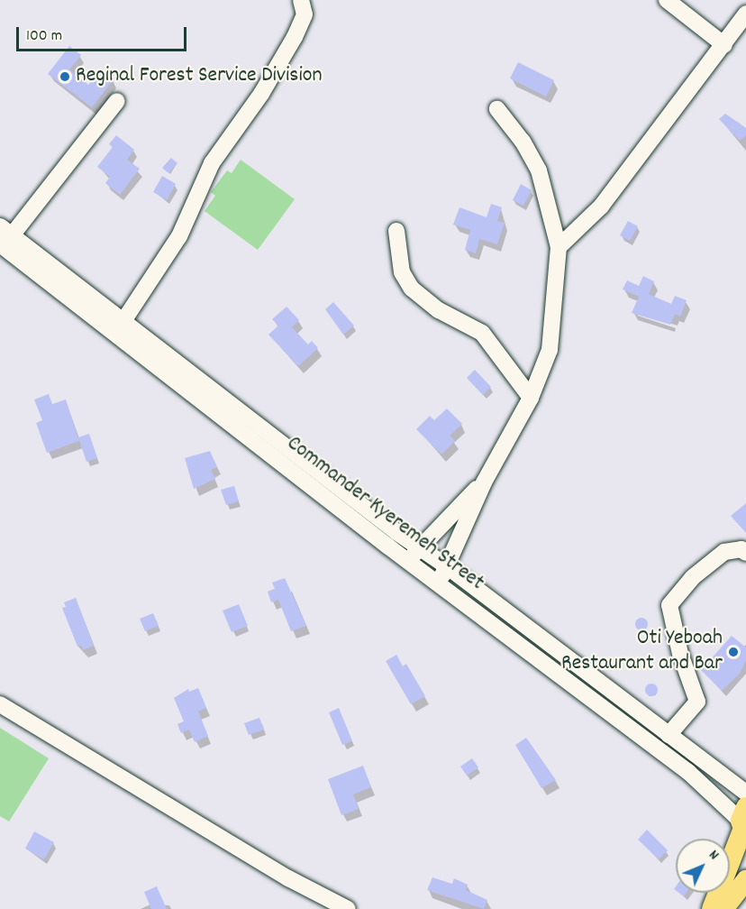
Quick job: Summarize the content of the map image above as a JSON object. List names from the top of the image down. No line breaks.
{"streets":{"street":["Commander Kyeremeh Street"]},"places":["Reginal Forest Service Division","Oti Yeboah Restaurant and Bar"],"scale_bar":"100 m","north":"top right"}
